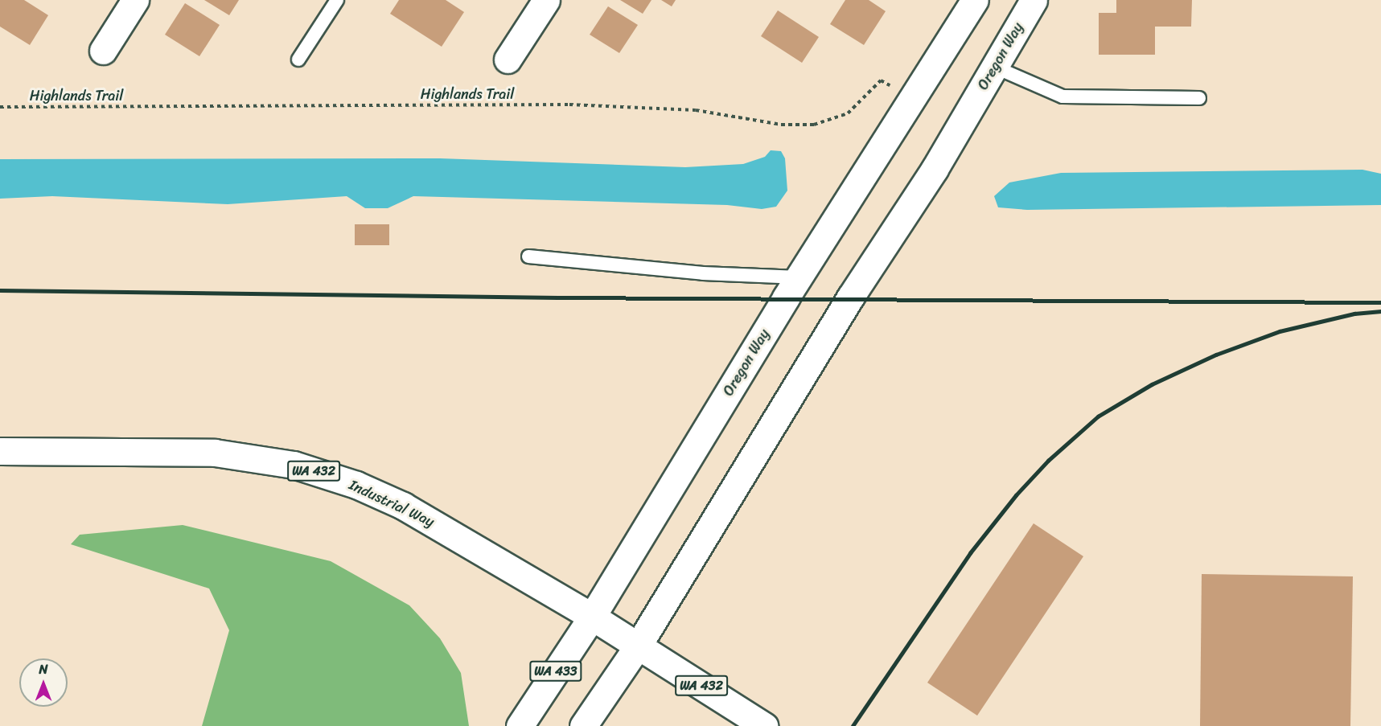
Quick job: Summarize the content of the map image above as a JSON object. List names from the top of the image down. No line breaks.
{"streets":{"main road":["Oregon Way","WA 432","Industrial Way","WA 433"],"path":["Highlands Trail"]},"crossings":[["Oregon Way","Highlands Trail"],["Oregon Way","WA 432"],["Oregon Way","Industrial Way"],["WA 432","Industrial Way"]],"north":"top"}
